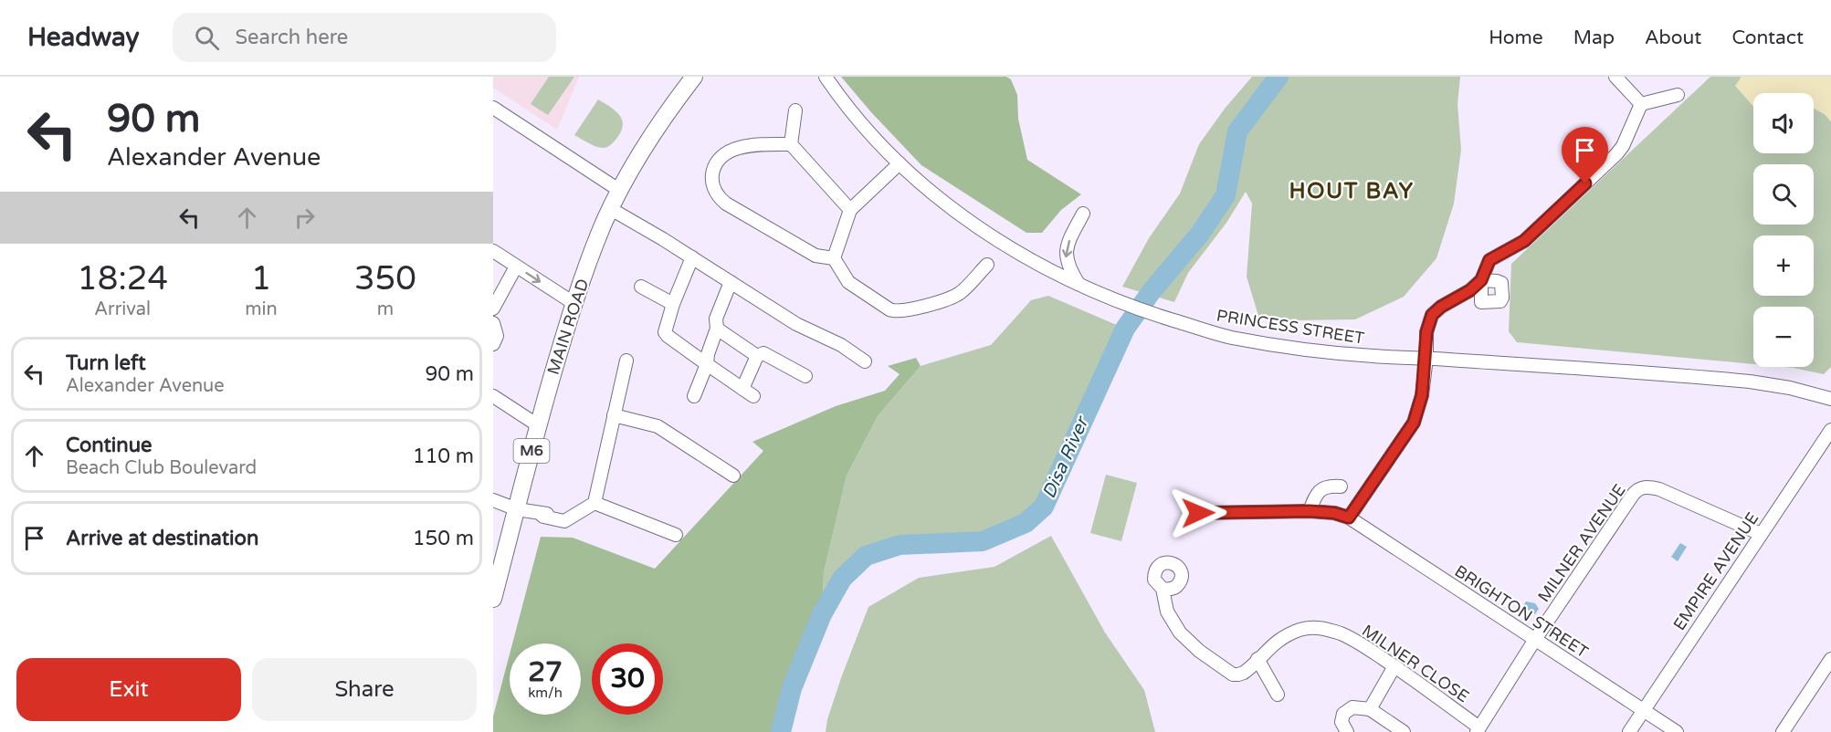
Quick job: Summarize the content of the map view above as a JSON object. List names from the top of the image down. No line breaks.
{"streets":{"main road":["MAIN ROAD","M6"],"street":["PRINCESS STREET","MILNER AVENUE","EMPIRE AVENUE","BRIGHTON STREET","MILNER CLOSE"]},"crossings":[["MILNER AVENUE","EMPIRE AVENUE"],["MILNER AVENUE","BRIGHTON STREET"],["MILNER AVENUE","MILNER CLOSE"],["EMPIRE AVENUE","BRIGHTON STREET"]],"districts":["HOUT BAY"],"water":["Disa River"],"page":{"header":"Headway","search":"Search here","nav":["Home","Map","About","Contact"],"turn":["90 m","Alexander Avenue"],"map_buttons":["+","−"],"eta":["18:24","Arrival","1","min","350","m"],"list":[{"name":"Turn left","note":"Alexander Avenue","value":"90 m"},{"name":"Continue","note":"Beach Club Boulevard","value":"110 m"},{"name":"Arrive at destination","value":"150 m"}],"speed":"27 km/h","limit":"30","buttons":["Exit","Share"]}}
